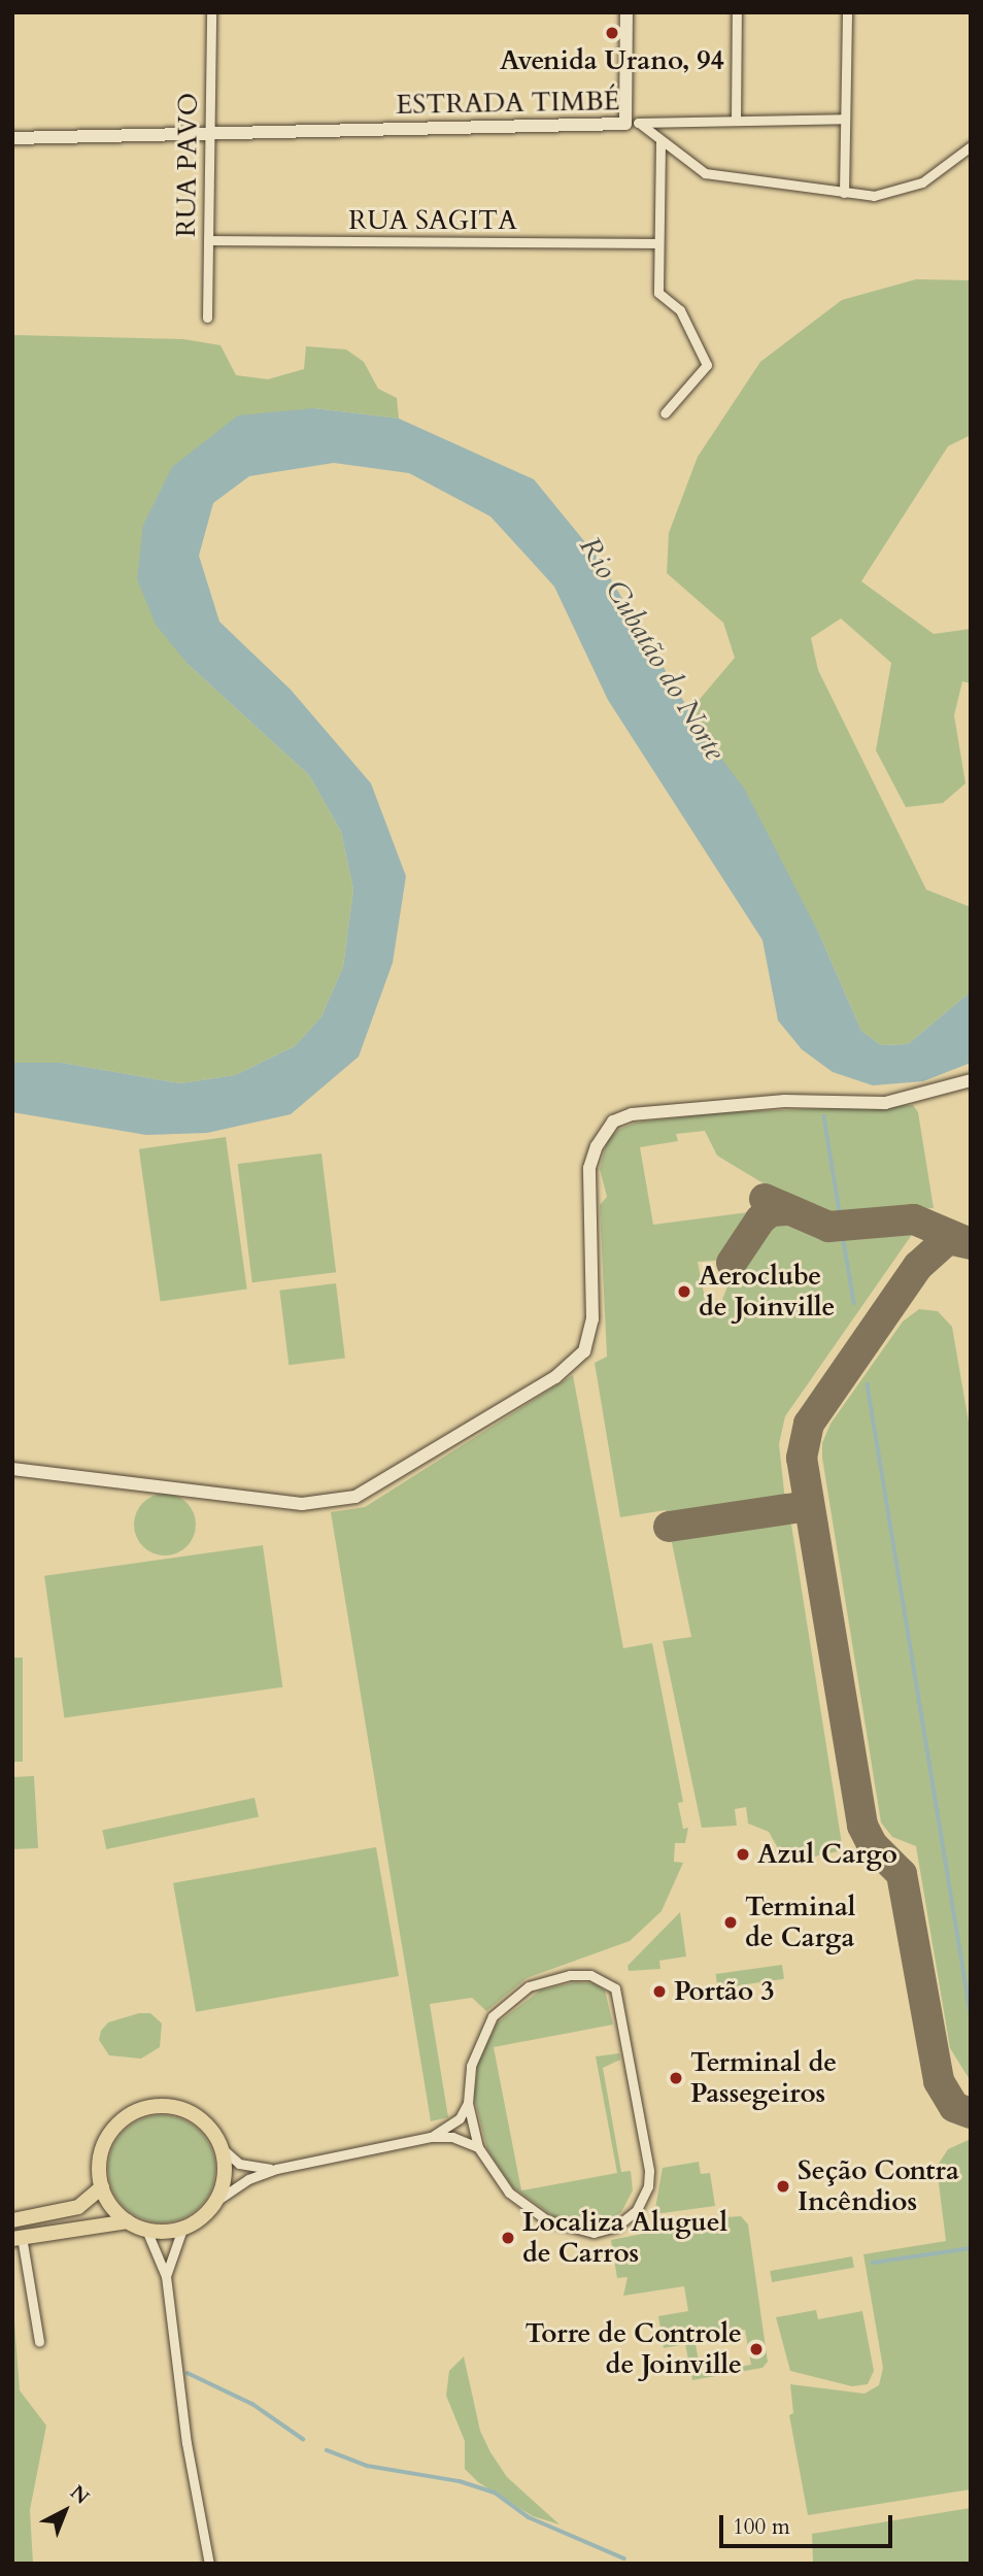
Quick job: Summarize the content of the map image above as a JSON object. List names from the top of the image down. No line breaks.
{"streets":{"street":["ESTRADA TIMBÉ","RUA PAVO","RUA SAGITA"]},"crossings":[["ESTRADA TIMBÉ","RUA PAVO"],["RUA PAVO","RUA SAGITA"]],"water":["Rio Cubatão do Norte"],"places":["Avenida Urano, 94","Aeroclube de Joinville","Azul Cargo","Terminal de Carga","Portão 3","Terminal de Passegeiros","Seção Contra Incêndios","Localiza Aluguel de Carros","Torre de Controle de Joinville"],"scale_bar":"100 m","north":"top right"}
